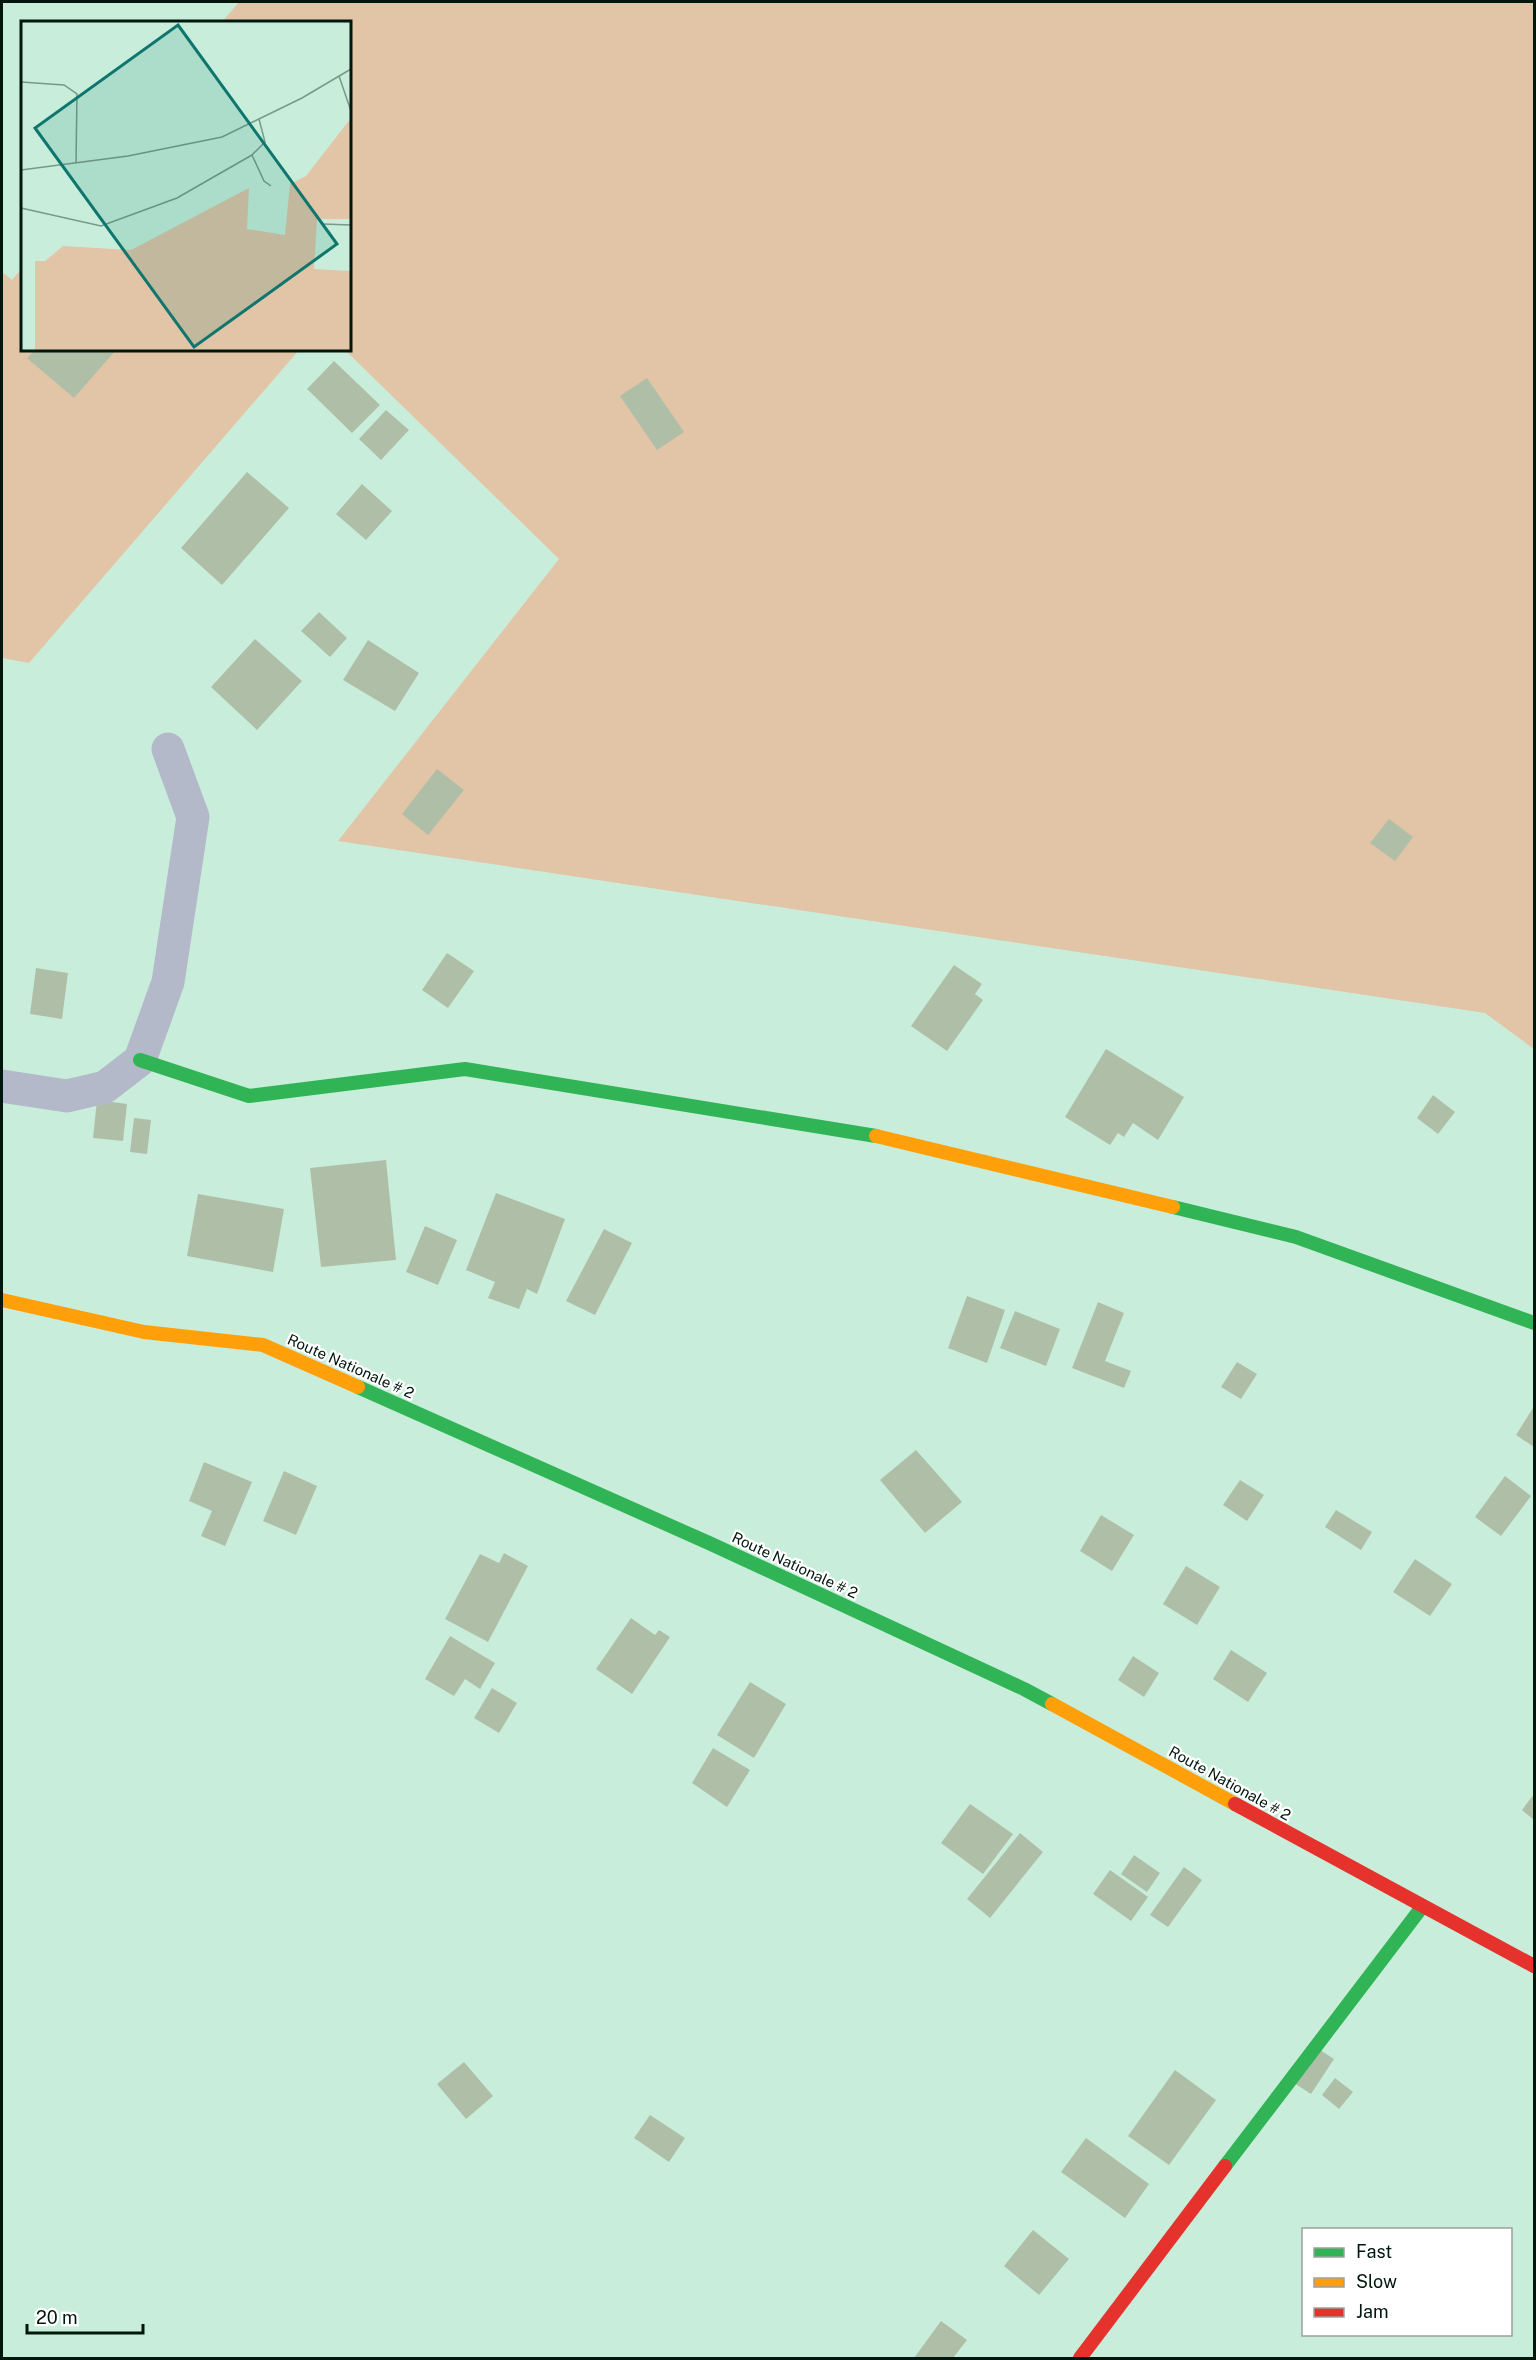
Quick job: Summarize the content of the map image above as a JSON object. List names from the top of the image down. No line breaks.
{"streets":{"street":["Route Nationale # 2"]},"legend":["Fast","Slow","Jam"],"scale_bar":"20 m"}
